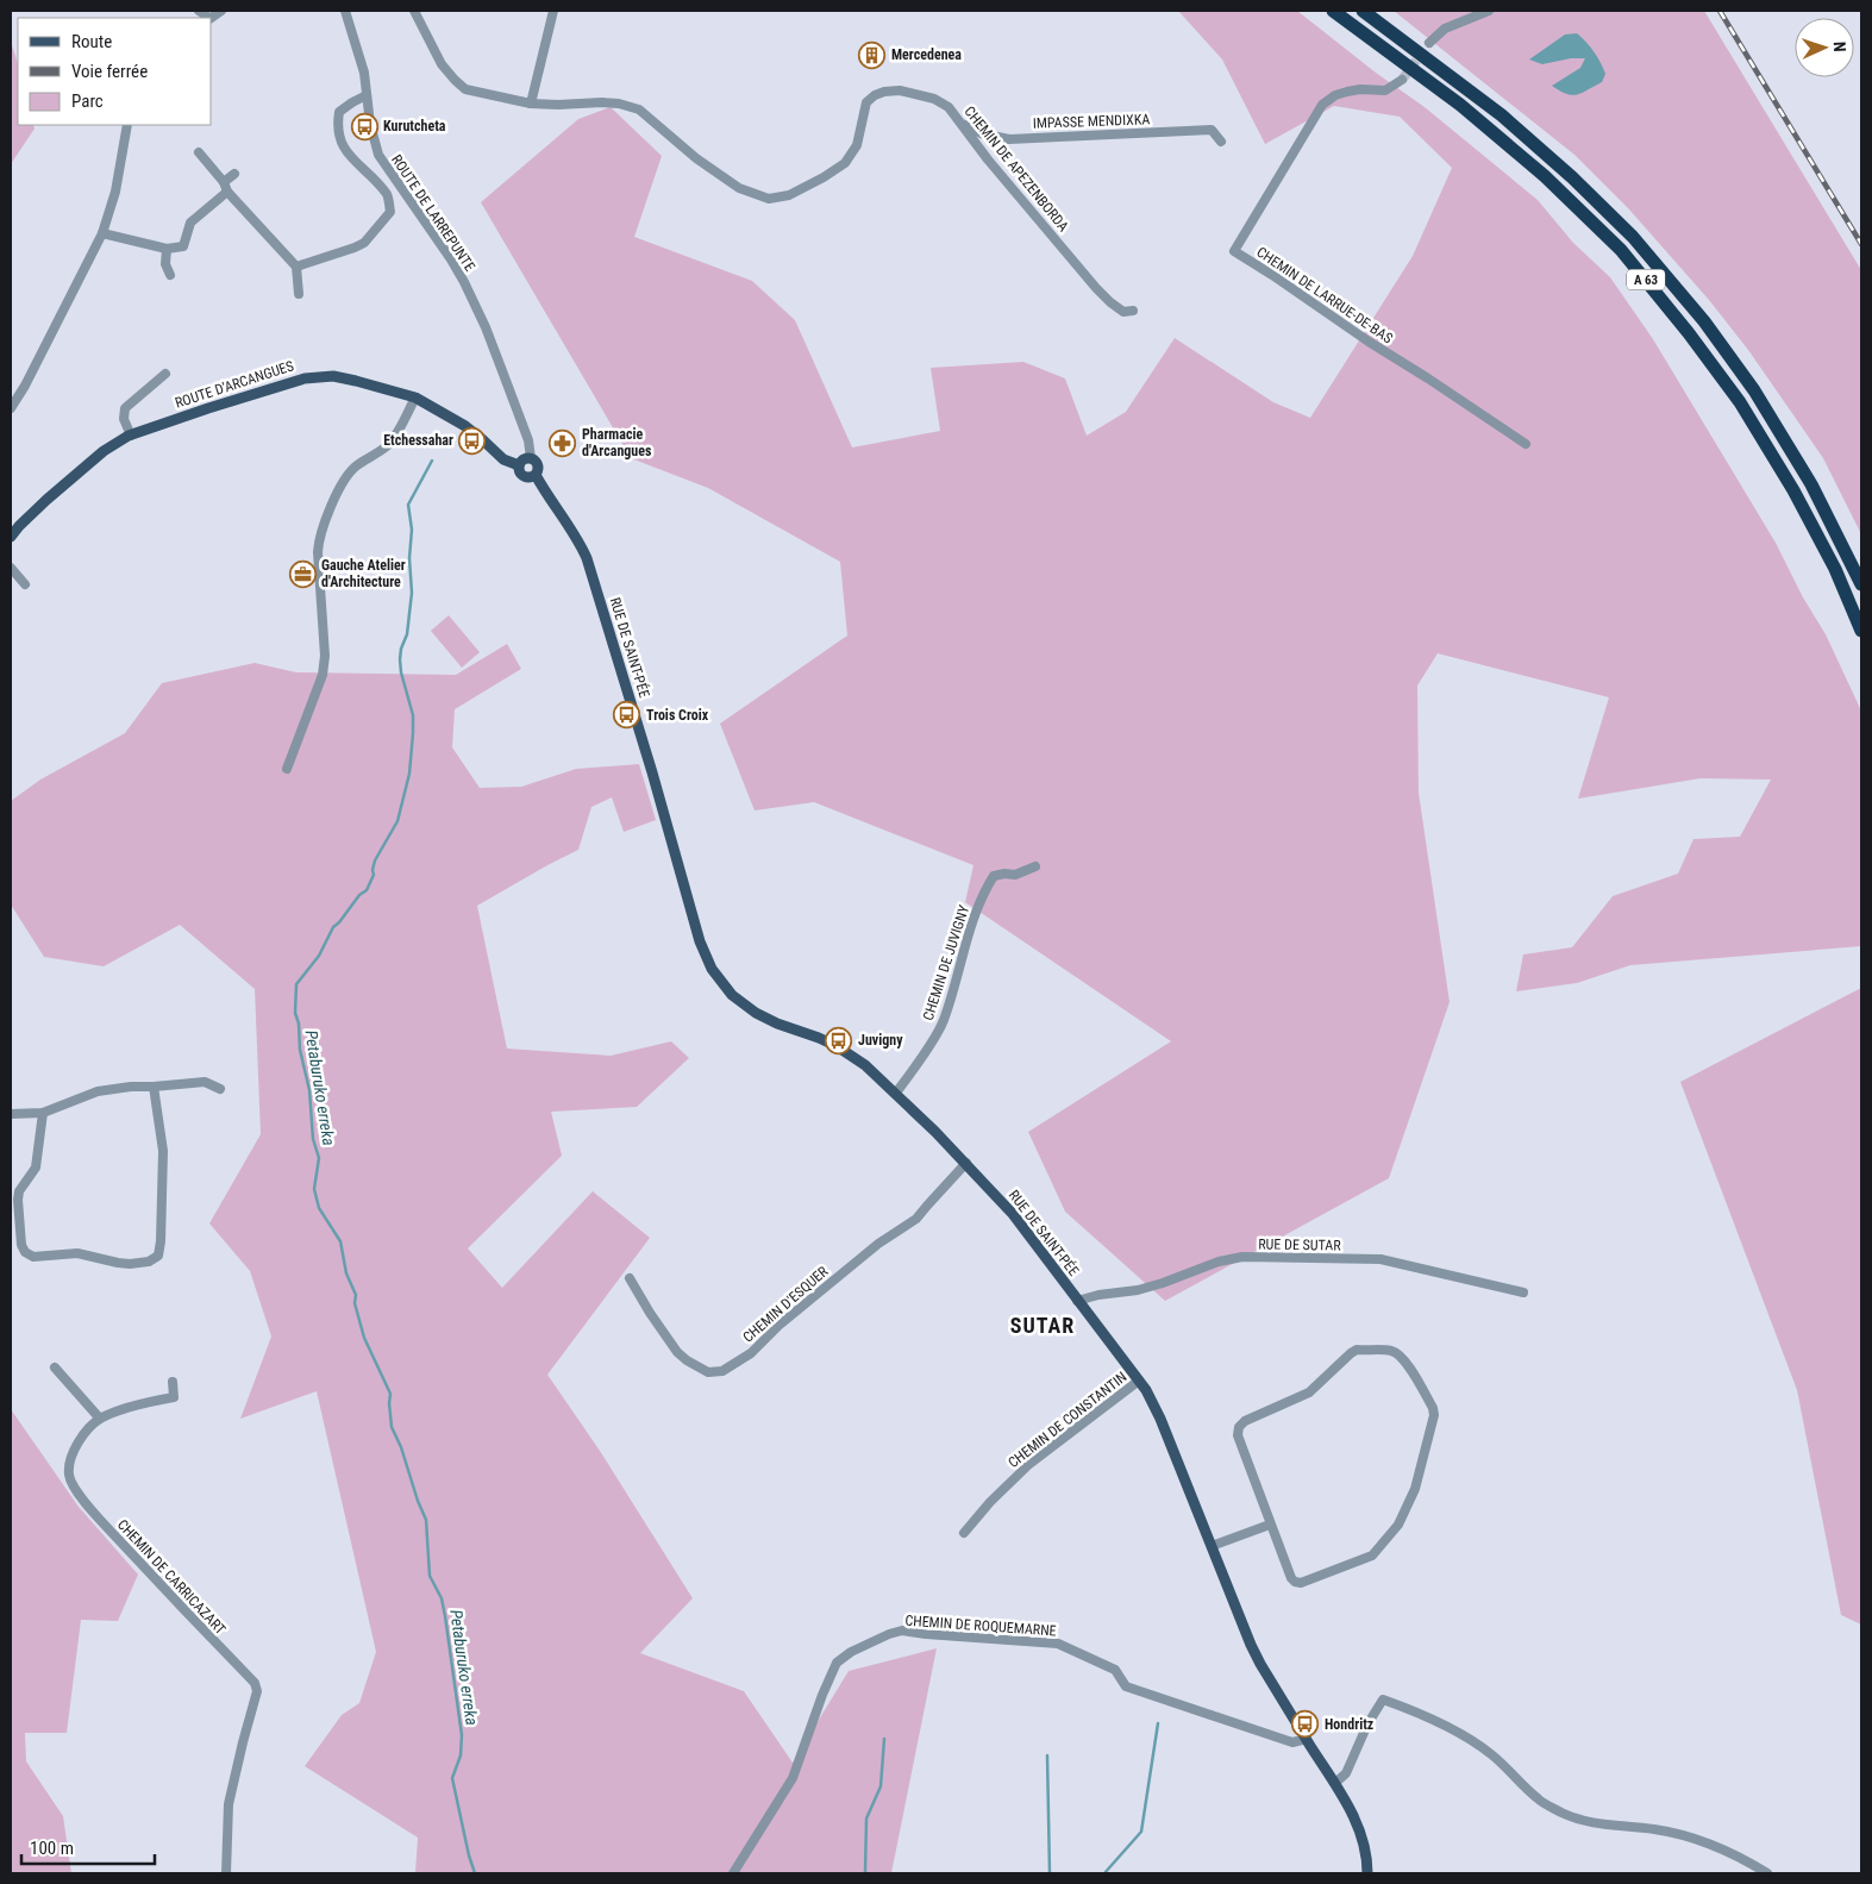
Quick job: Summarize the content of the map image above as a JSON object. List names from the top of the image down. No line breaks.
{"streets":{"highway":["A 63"],"main road":["ROUTE D'ARCANGUES","RUE DE SAINT-PÉE"],"street":["IMPASSE MENDIXKA","CHEMIN DE APEZENBORDA","ROUTE DE LARREPUNTE","CHEMIN DE LARRUE-DE-BAS","CHEMIN DE JUVIGNY","RUE DE SUTAR","CHEMIN D'ESQUER","CHEMIN DE CONSTANTIN","CHEMIN DE CARRICAZART","CHEMIN DE ROQUEMARNE"]},"crossings":[["IMPASSE MENDIXKA","CHEMIN DE APEZENBORDA"],["ROUTE DE LARREPUNTE","ROUTE D'ARCANGUES"],["ROUTE DE LARREPUNTE","RUE DE SAINT-PÉE"],["ROUTE D'ARCANGUES","RUE DE SAINT-PÉE"],["RUE DE SAINT-PÉE","CHEMIN DE JUVIGNY"],["RUE DE SAINT-PÉE","RUE DE SUTAR"],["RUE DE SAINT-PÉE","CHEMIN D'ESQUER"],["RUE DE SAINT-PÉE","CHEMIN DE CONSTANTIN"]],"districts":["SUTAR"],"water":["Petaburuko erreka"],"places":{"building":["Mercedenea"],"bus stop":["Kurutcheta","Etchessahar","Trois Croix","Juvigny","Hondritz"],"pharmacy":["Pharmacie d'Arcangues"],"office":["Gauche Atelier d'Architecture"]},"legend":["Route","Voie ferrée","Parc"],"scale_bar":"100 m","north":"right"}
